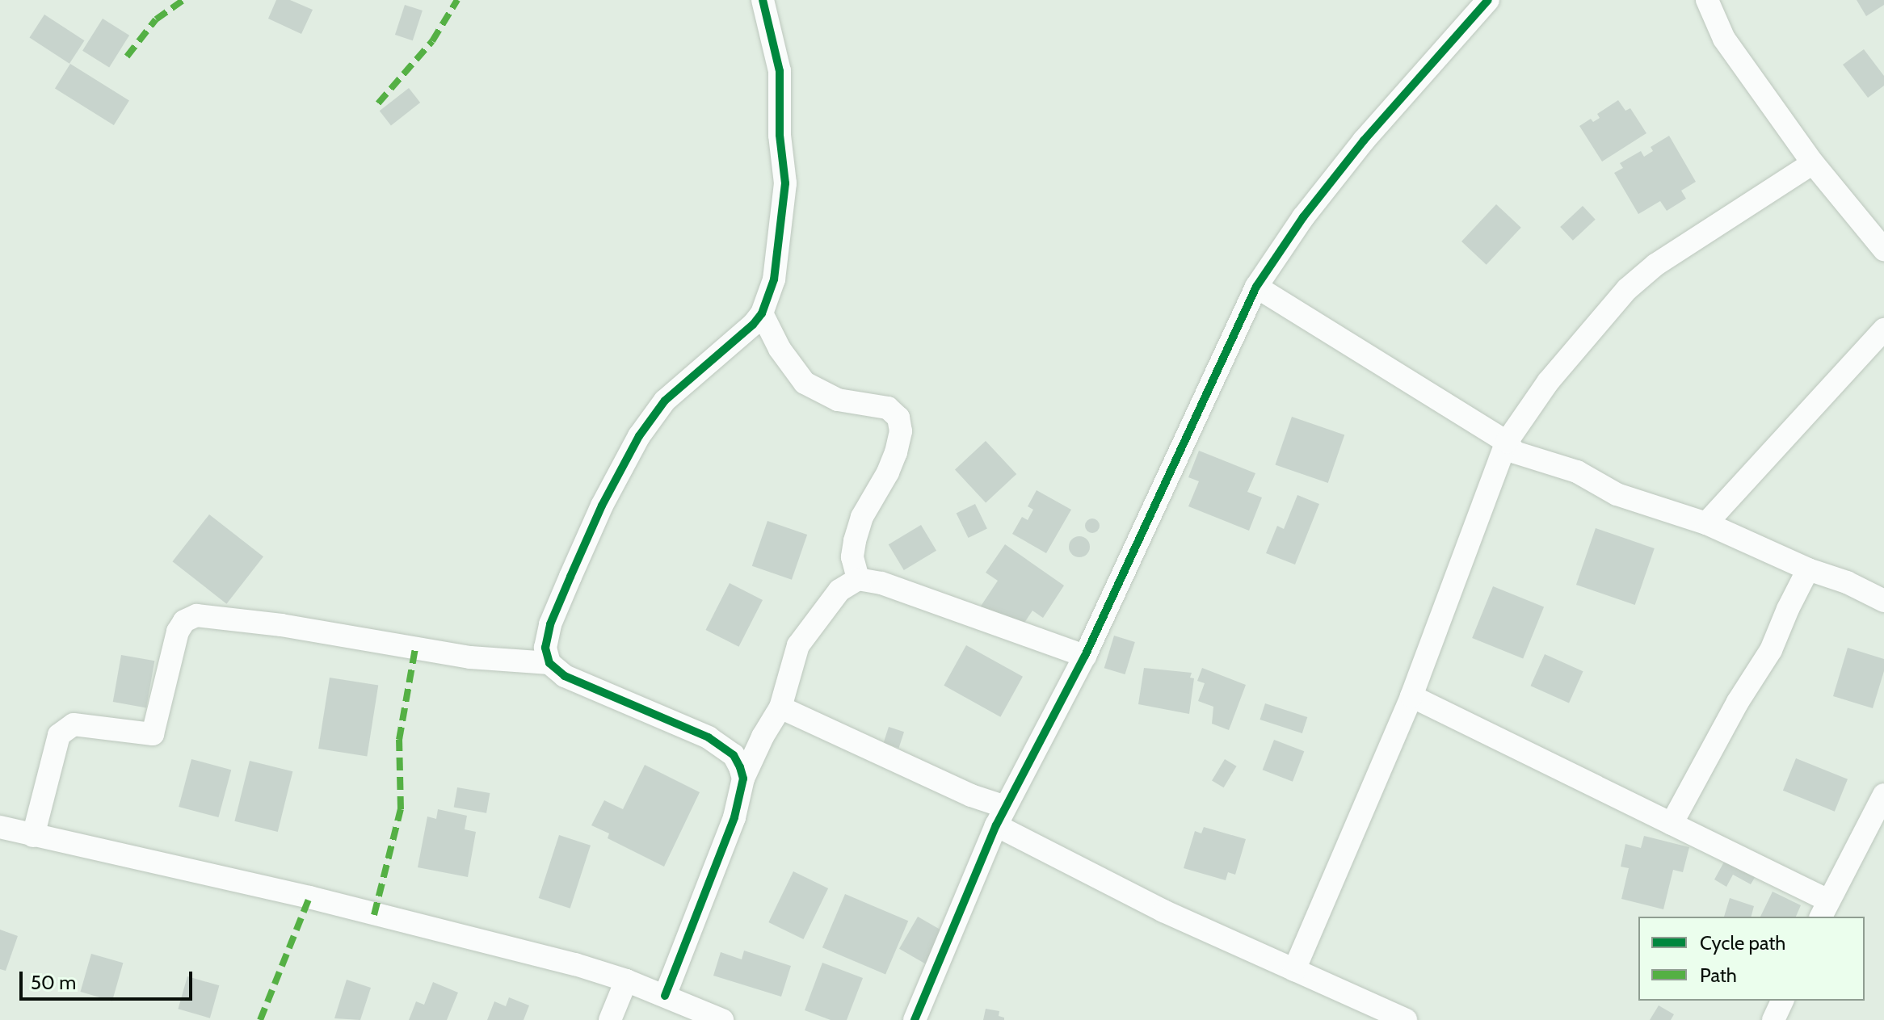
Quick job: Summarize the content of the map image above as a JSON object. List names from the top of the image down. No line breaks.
{"legend":["Cycle path","Path"],"scale_bar":"50 m"}
